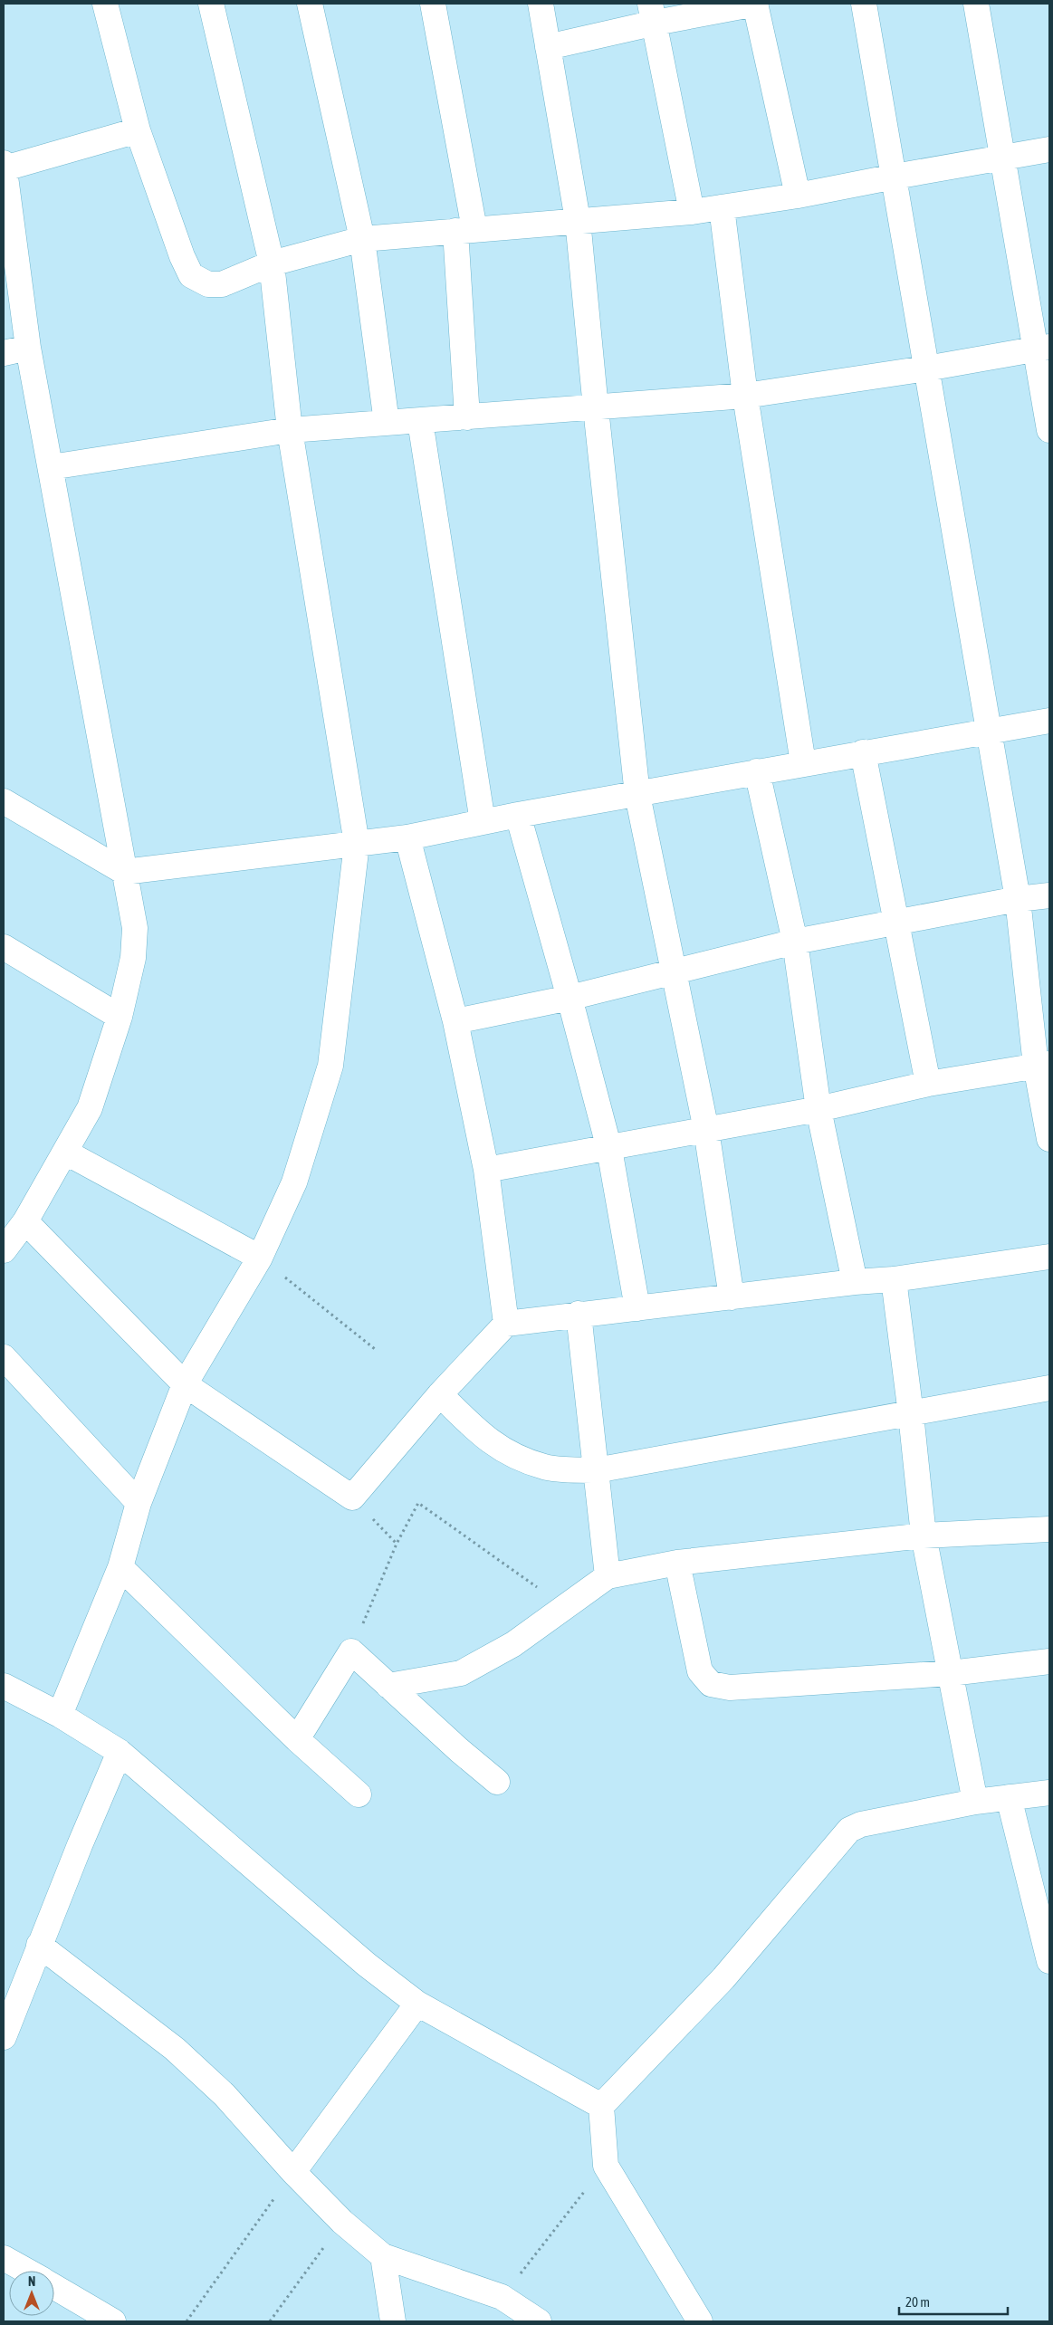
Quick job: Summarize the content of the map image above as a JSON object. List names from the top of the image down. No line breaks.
{"scale_bar":"20 m","north":"top"}
